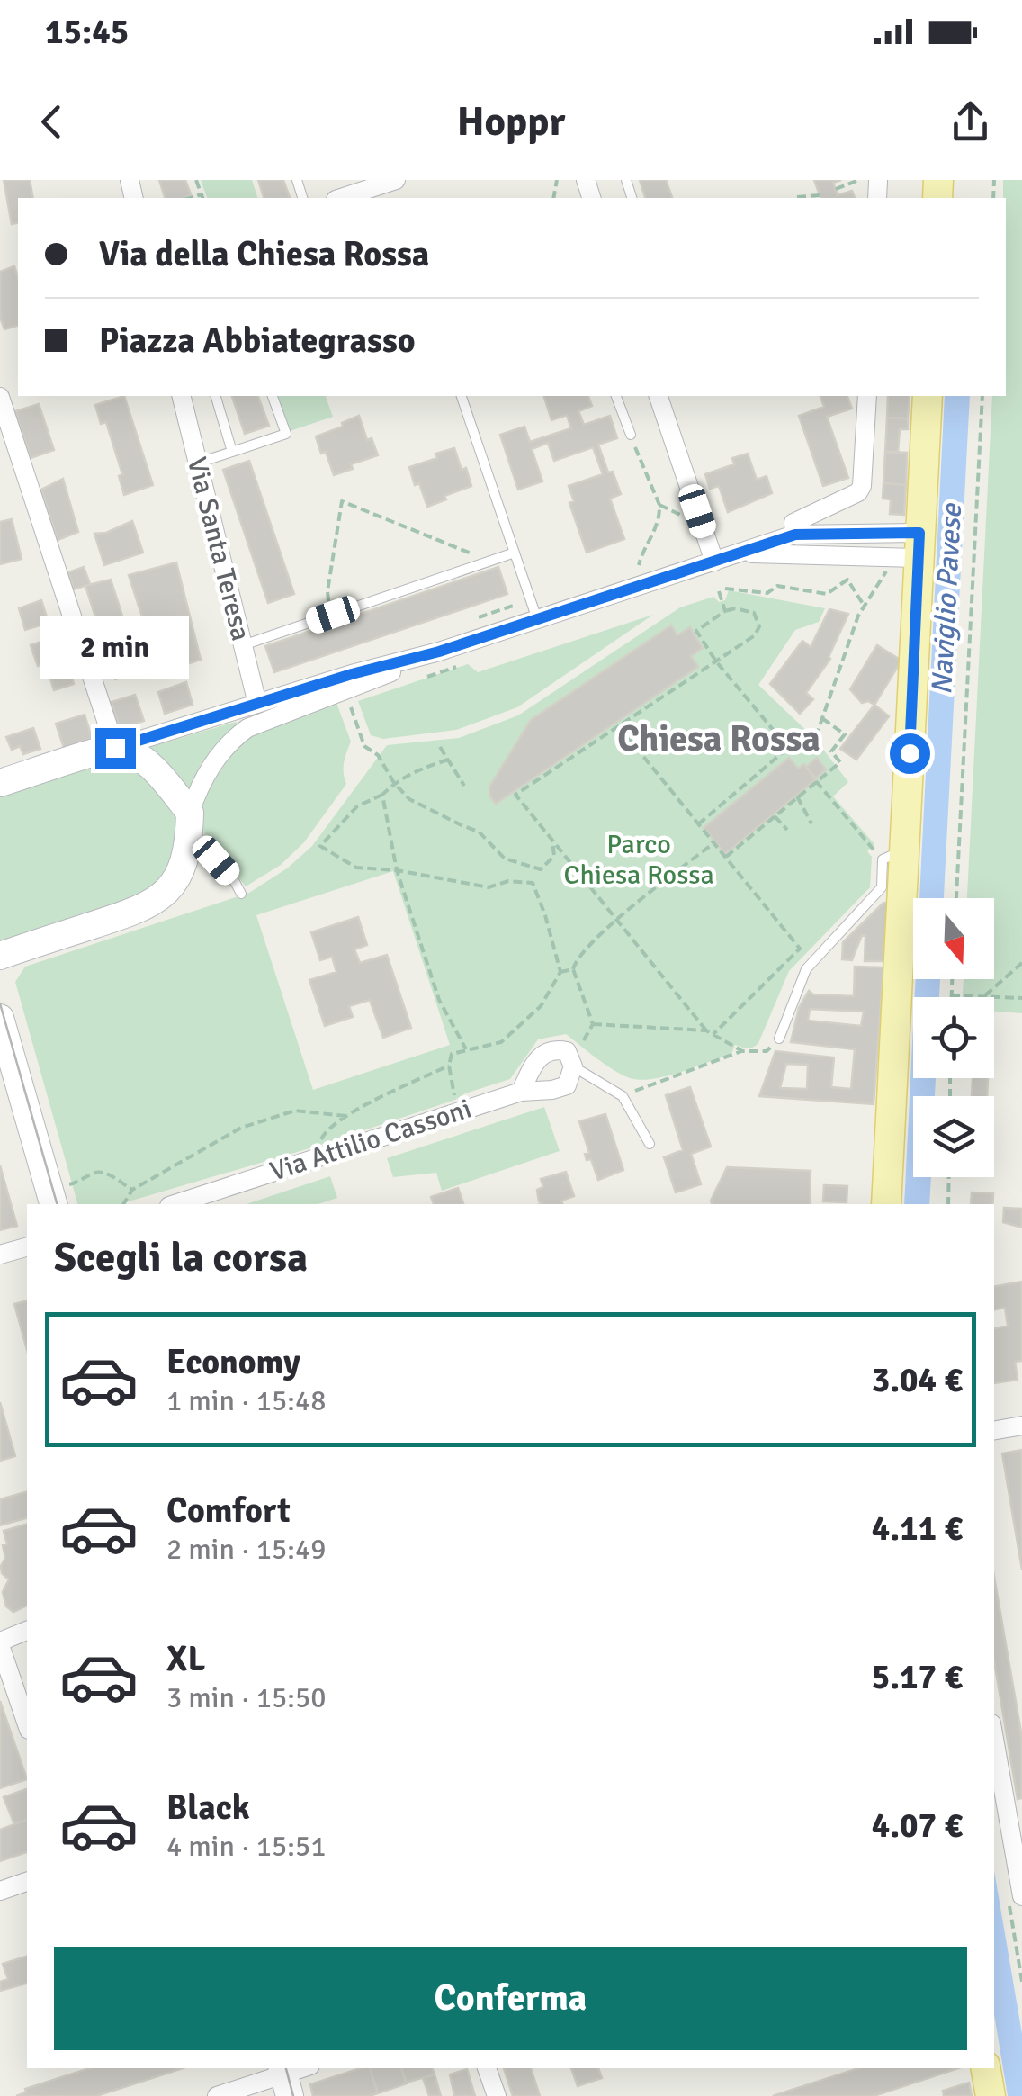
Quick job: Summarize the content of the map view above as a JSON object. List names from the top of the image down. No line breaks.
{"streets":{"street":["Via Santa Teresa","Via Attilio Cassoni"]},"districts":["Chiesa Rossa"],"water":["Naviglio Pavese"],"parks":["Parco Chiesa Rossa"],"north":"bottom","page":{"status":"15:45","header":"Hoppr","banner":["Via della Chiesa Rossa","Piazza Abbiategrasso"],"bubble":"2 min","heading":"Scegli la corsa","list":[{"name":"Economy","note":"1 min · 15:48","value":"3.04 €"},{"name":"Comfort","note":"2 min · 15:49","value":"4.11 €"},{"name":"XL","note":"3 min · 15:50","value":"5.17 €"},{"name":"Black","note":"4 min · 15:51","value":"4.07 €"}],"buttons":"Conferma"}}
